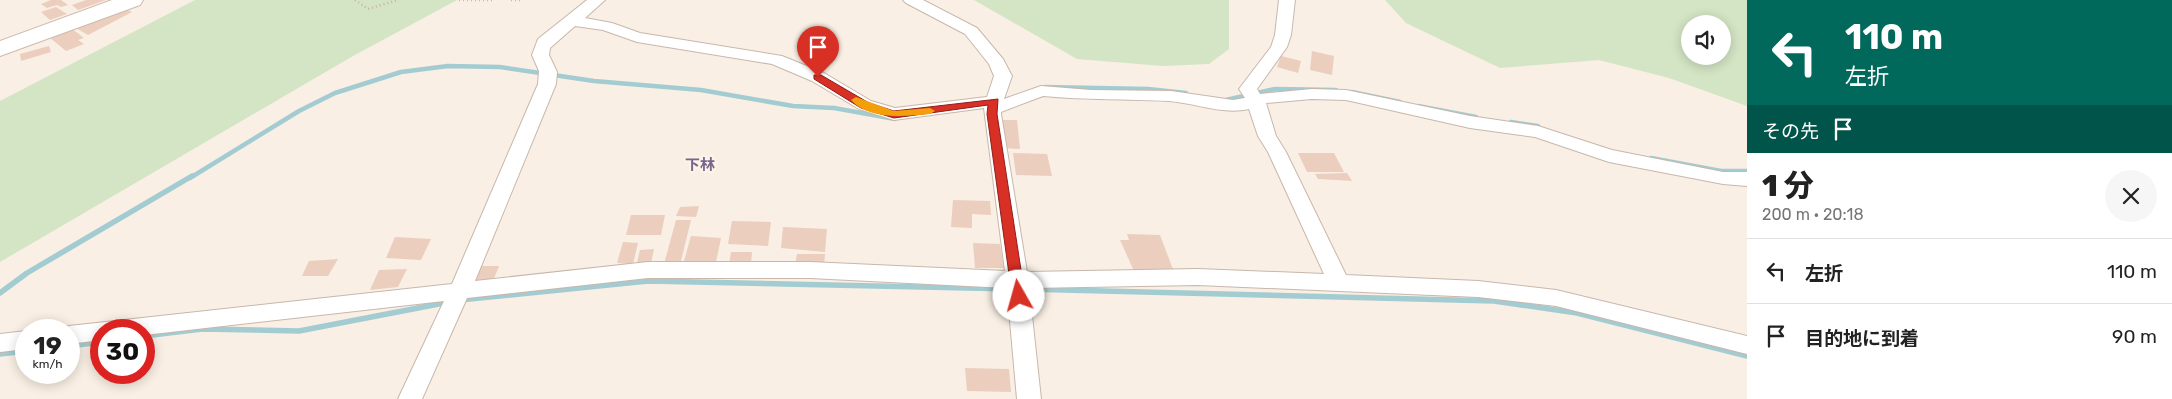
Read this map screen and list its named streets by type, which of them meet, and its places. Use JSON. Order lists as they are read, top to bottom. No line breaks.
{"districts":["下林"],"page":{"turn":["110 m","左折"],"then":"その先","heading":["1 分","200 m · 20:18"],"list":[{"name":"左折","value":"110 m"},{"name":"目的地に到着","value":"90 m"}],"speed":"19 km/h","limit":"30"}}
